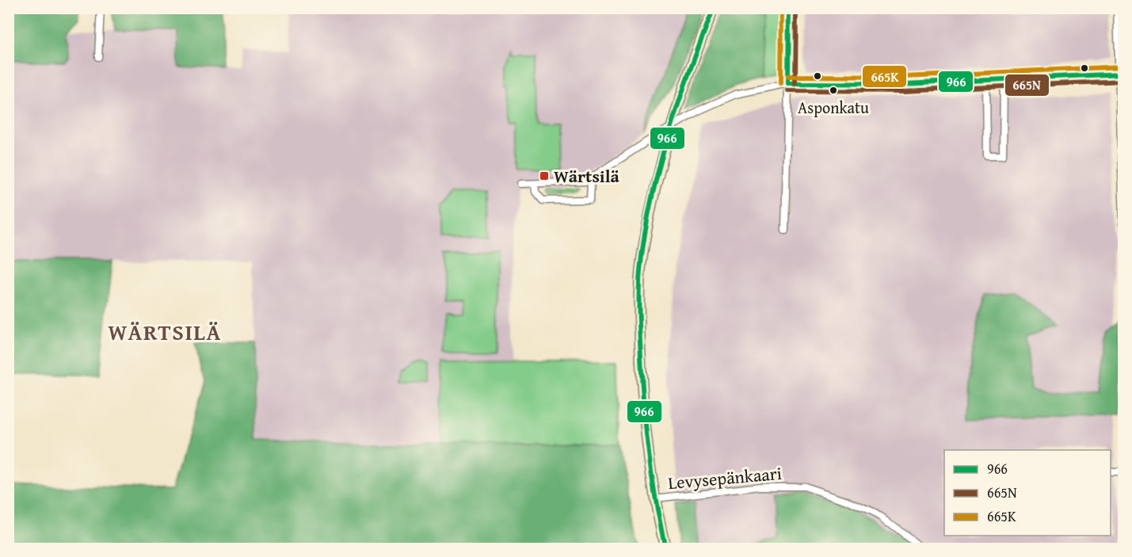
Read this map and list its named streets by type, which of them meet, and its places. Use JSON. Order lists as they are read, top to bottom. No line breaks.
{"streets":{"street":["Levysepänkaari"]},"districts":["WÄRTSILÄ"],"places":{"other":["Asponkatu"],"transit":["Wärtsilä"]},"lines":["transit line 966","transit line 665N","transit line 665K"],"legend":["966","665N","665K"]}
